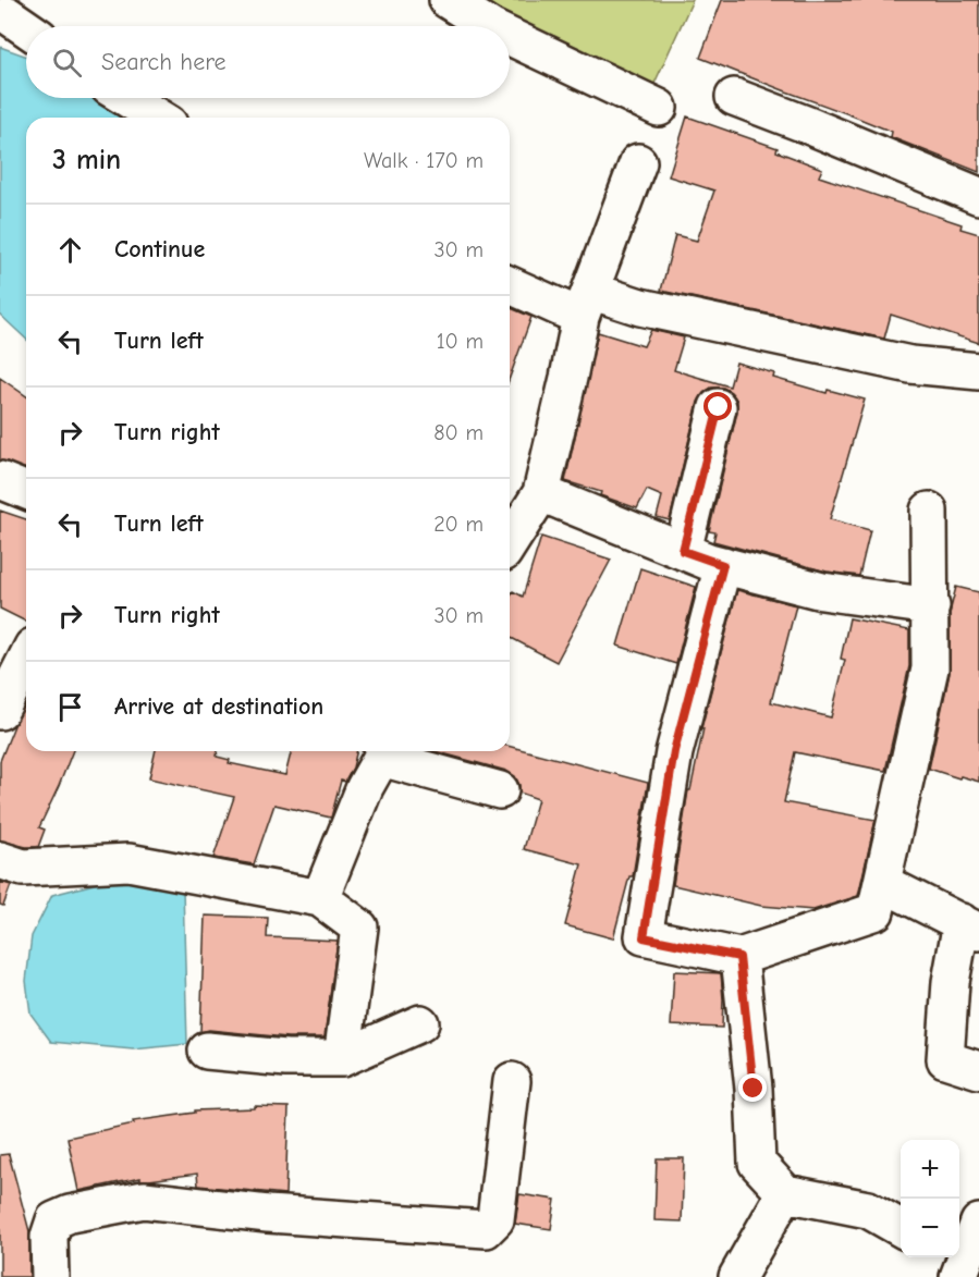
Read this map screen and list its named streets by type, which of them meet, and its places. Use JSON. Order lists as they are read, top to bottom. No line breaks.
{"page":{"search":"Search here","heading":["3 min","Walk · 170 m"],"list":[["Continue","30 m"],["Turn left","10 m"],["Turn right","80 m"],["Turn left","20 m"],["Turn right","30 m"],"Arrive at destination"],"map_buttons":["+","−"]}}
